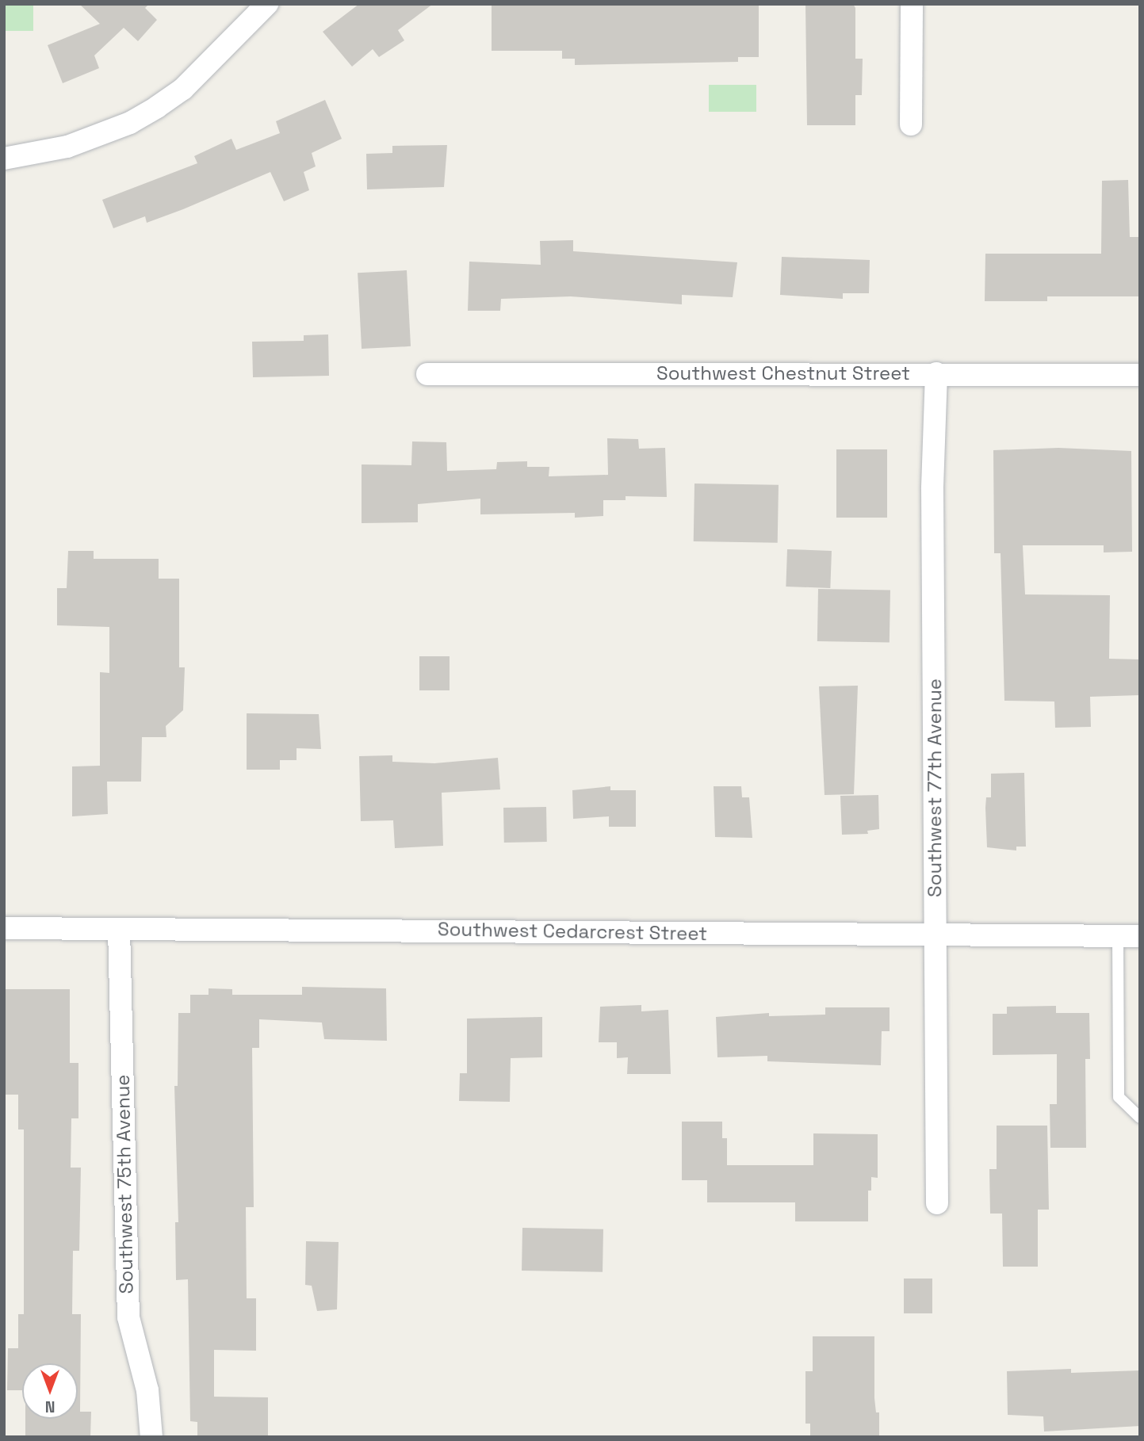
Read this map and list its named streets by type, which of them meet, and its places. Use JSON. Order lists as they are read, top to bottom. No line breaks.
{"streets":{"street":["Southwest Chestnut Street","Southwest 77th Avenue","Southwest Cedarcrest Street","Southwest 75th Avenue"]},"crossings":[["Southwest Chestnut Street","Southwest 77th Avenue"],["Southwest 77th Avenue","Southwest Cedarcrest Street"],["Southwest Cedarcrest Street","Southwest 75th Avenue"]],"north":"bottom"}
